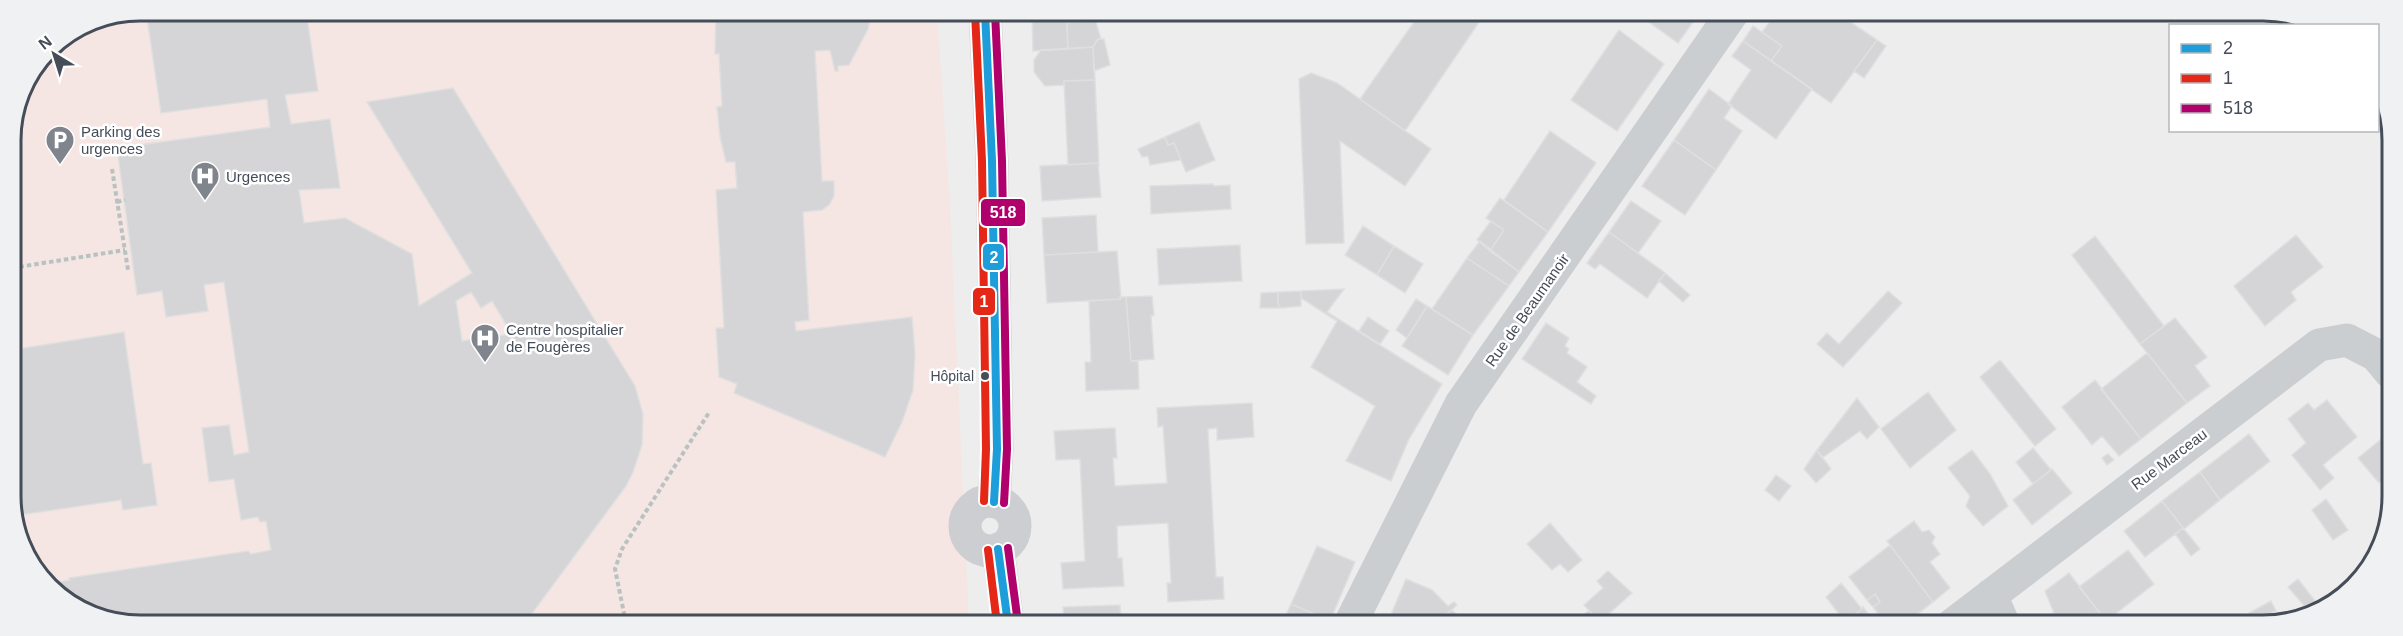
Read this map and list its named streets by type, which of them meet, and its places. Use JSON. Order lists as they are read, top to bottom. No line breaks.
{"streets":{"street":["Rue de Beaumanoir","Rue Marceau"]},"places":{"parking":["Parking des urgences"],"hospital":["Urgences","Centre hospitalier de Fougères"],"other":["Hôpital"]},"lines":["transit line 2","transit line 1","transit line 518"],"legend":["2","1","518"],"north":"top left"}
